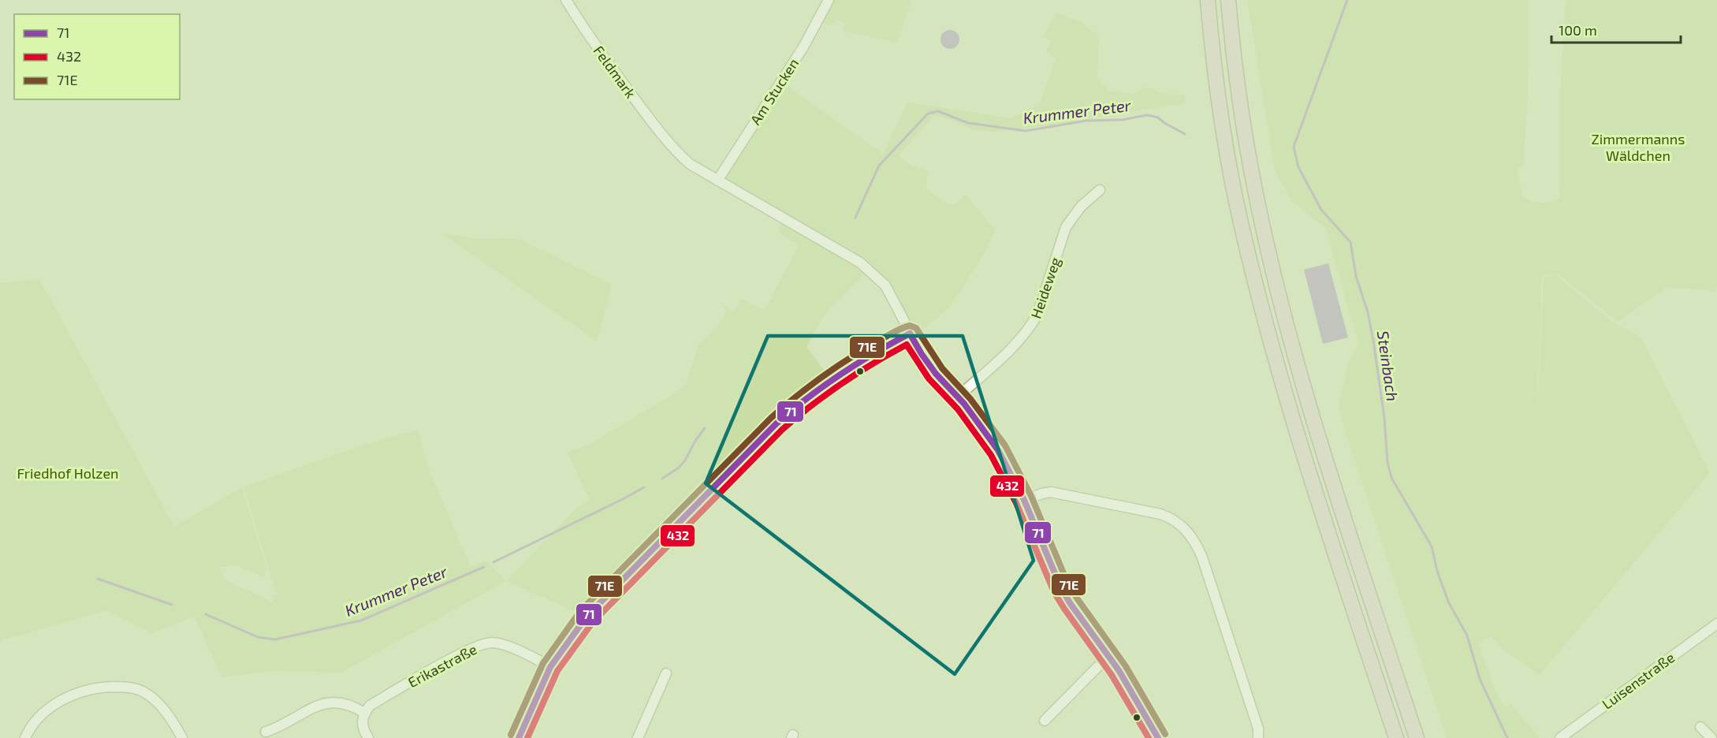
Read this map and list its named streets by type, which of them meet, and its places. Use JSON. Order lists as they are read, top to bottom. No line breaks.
{"streets":{"street":["Feldmark","Am Stucken","Heideweg","Erikastraße","Luisenstraße"]},"crossings":[["Feldmark","Am Stucken"],["Feldmark","Heideweg"]],"water":["Krummer Peter","Steinbach"],"parks":["Zimmermanns Wäldchen","Friedhof Holzen"],"lines":["transit line 71E","transit line 71","transit line 432"],"legend":["71","432","71E"],"scale_bar":"100 m"}
